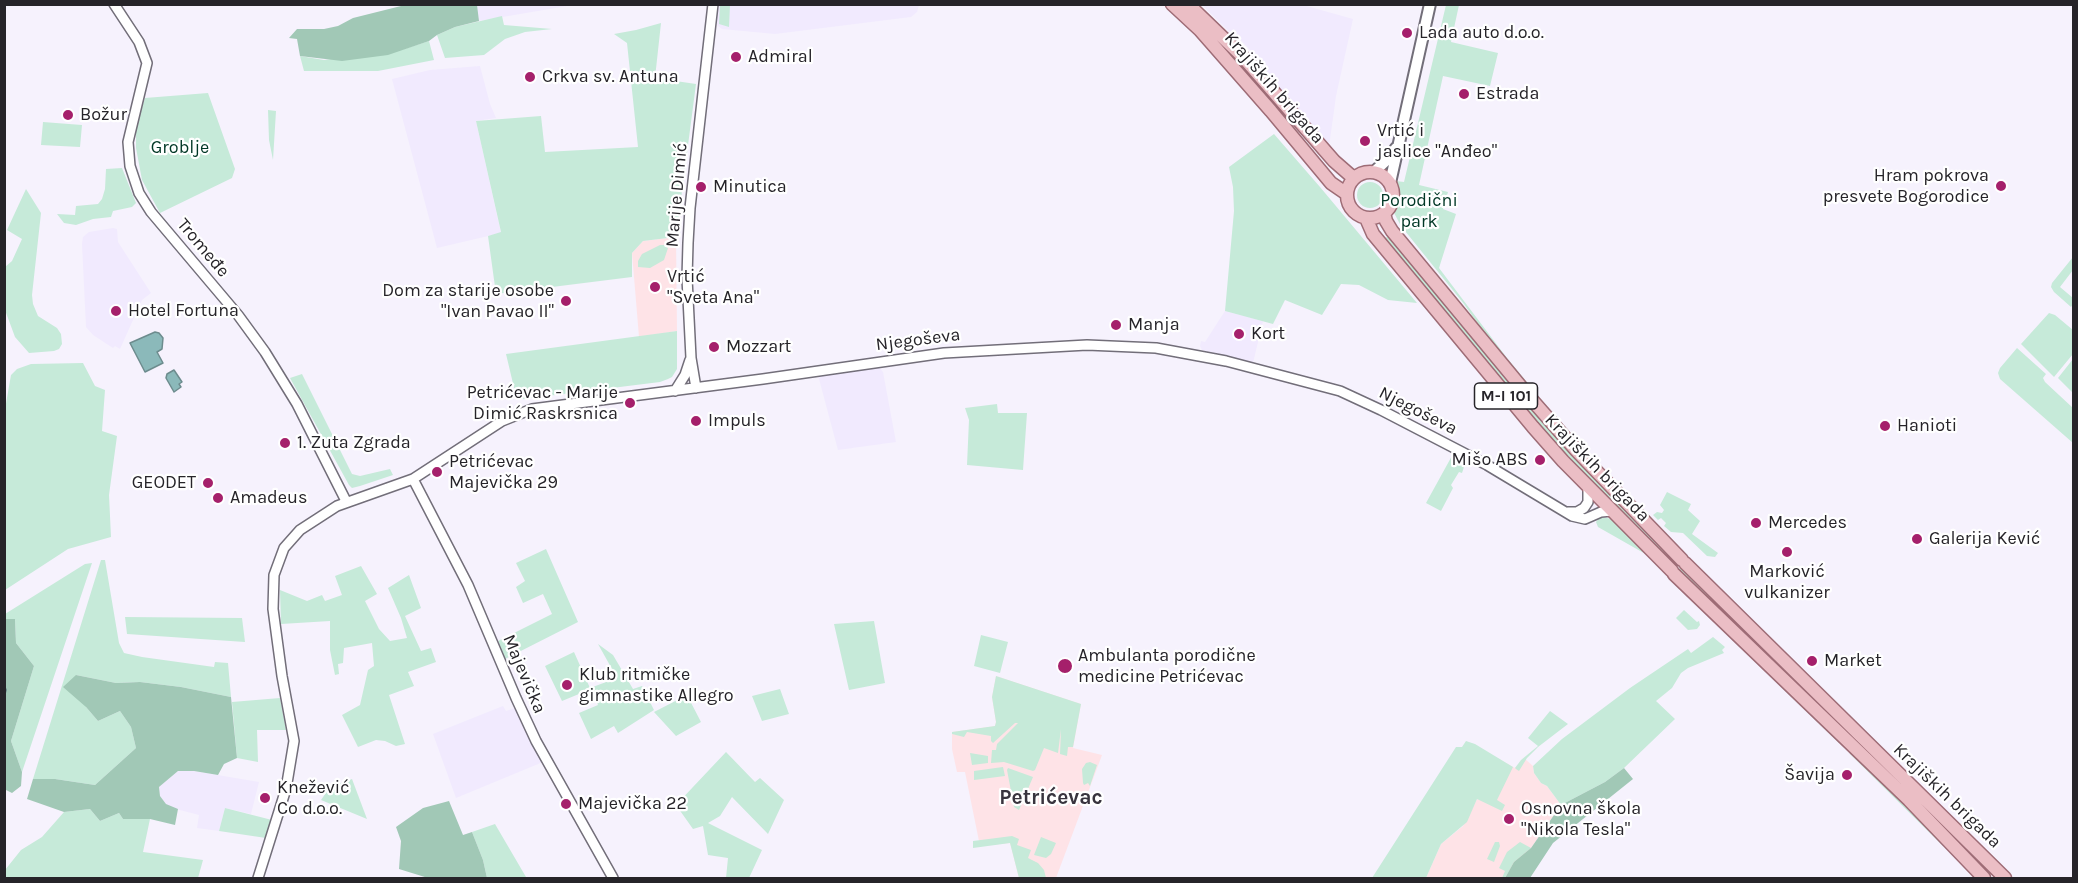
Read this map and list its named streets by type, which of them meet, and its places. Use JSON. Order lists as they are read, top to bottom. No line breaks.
{"streets":{"main road":["Krajiških brigada","M-I 101"],"street":["Marije Dimić","Tromeđe","Njegoševa","Majevička"]},"crossings":[["Marije Dimić","Njegoševa"],["Tromeđe","Njegoševa"],["Njegoševa","Majevička"]],"districts":["Petrićevac"],"parks":["Groblje","Porodični park"],"places":["Lada auto d.o.o.","Admiral","Crkva sv. Antuna","Estrada","Božur","Vrtić i jaslice \"Anđeo\"","Hram pokrova presvete Bogorodice","Minutica","Vrtić \"Sveta Ana\"","Dom za starije osobe \"Ivan Pavao II\"","Hotel Fortuna","Manja","Kort","Mozzart","Petrićevac - Marije Dimić Raskrsnica","Impuls","Hanioti","1. Zuta Zgrada","Mišo ABS","Petrićevac Majevička 29","GEODET","Amadeus","Mercedes","Galerija Kević","Marković vulkanizer","Market","Ambulanta porodične medicine Petrićevac","Klub ritmičke gimnastike Allegro","Šavija","Knežević Co d.o.o.","Majevička 22","Osnovna škola \"Nikola Tesla\""]}
